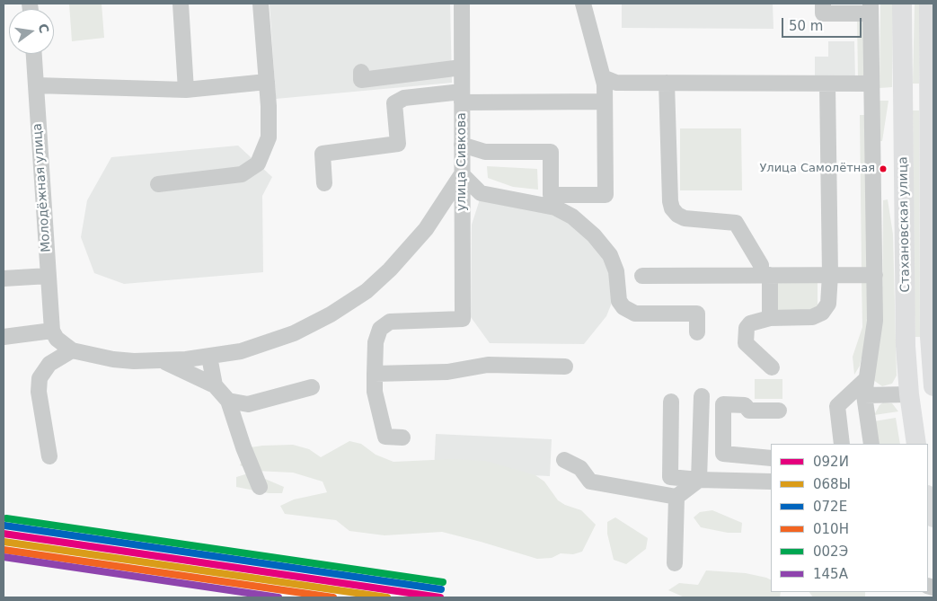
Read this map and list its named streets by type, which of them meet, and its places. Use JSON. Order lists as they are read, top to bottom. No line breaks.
{"streets":{"main road":["Стахановская улица"],"street":["улица Сивкова","Молодёжная улица"]},"places":["Улица Самолётная"],"lines":["transit line 002Э","transit line 072Е","transit line 092И","transit line 068Ы","transit line 010Н","transit line 145А"],"legend":["092И","068Ы","072Е","010Н","002Э","145А"],"scale_bar":"50 m","north":"right"}
